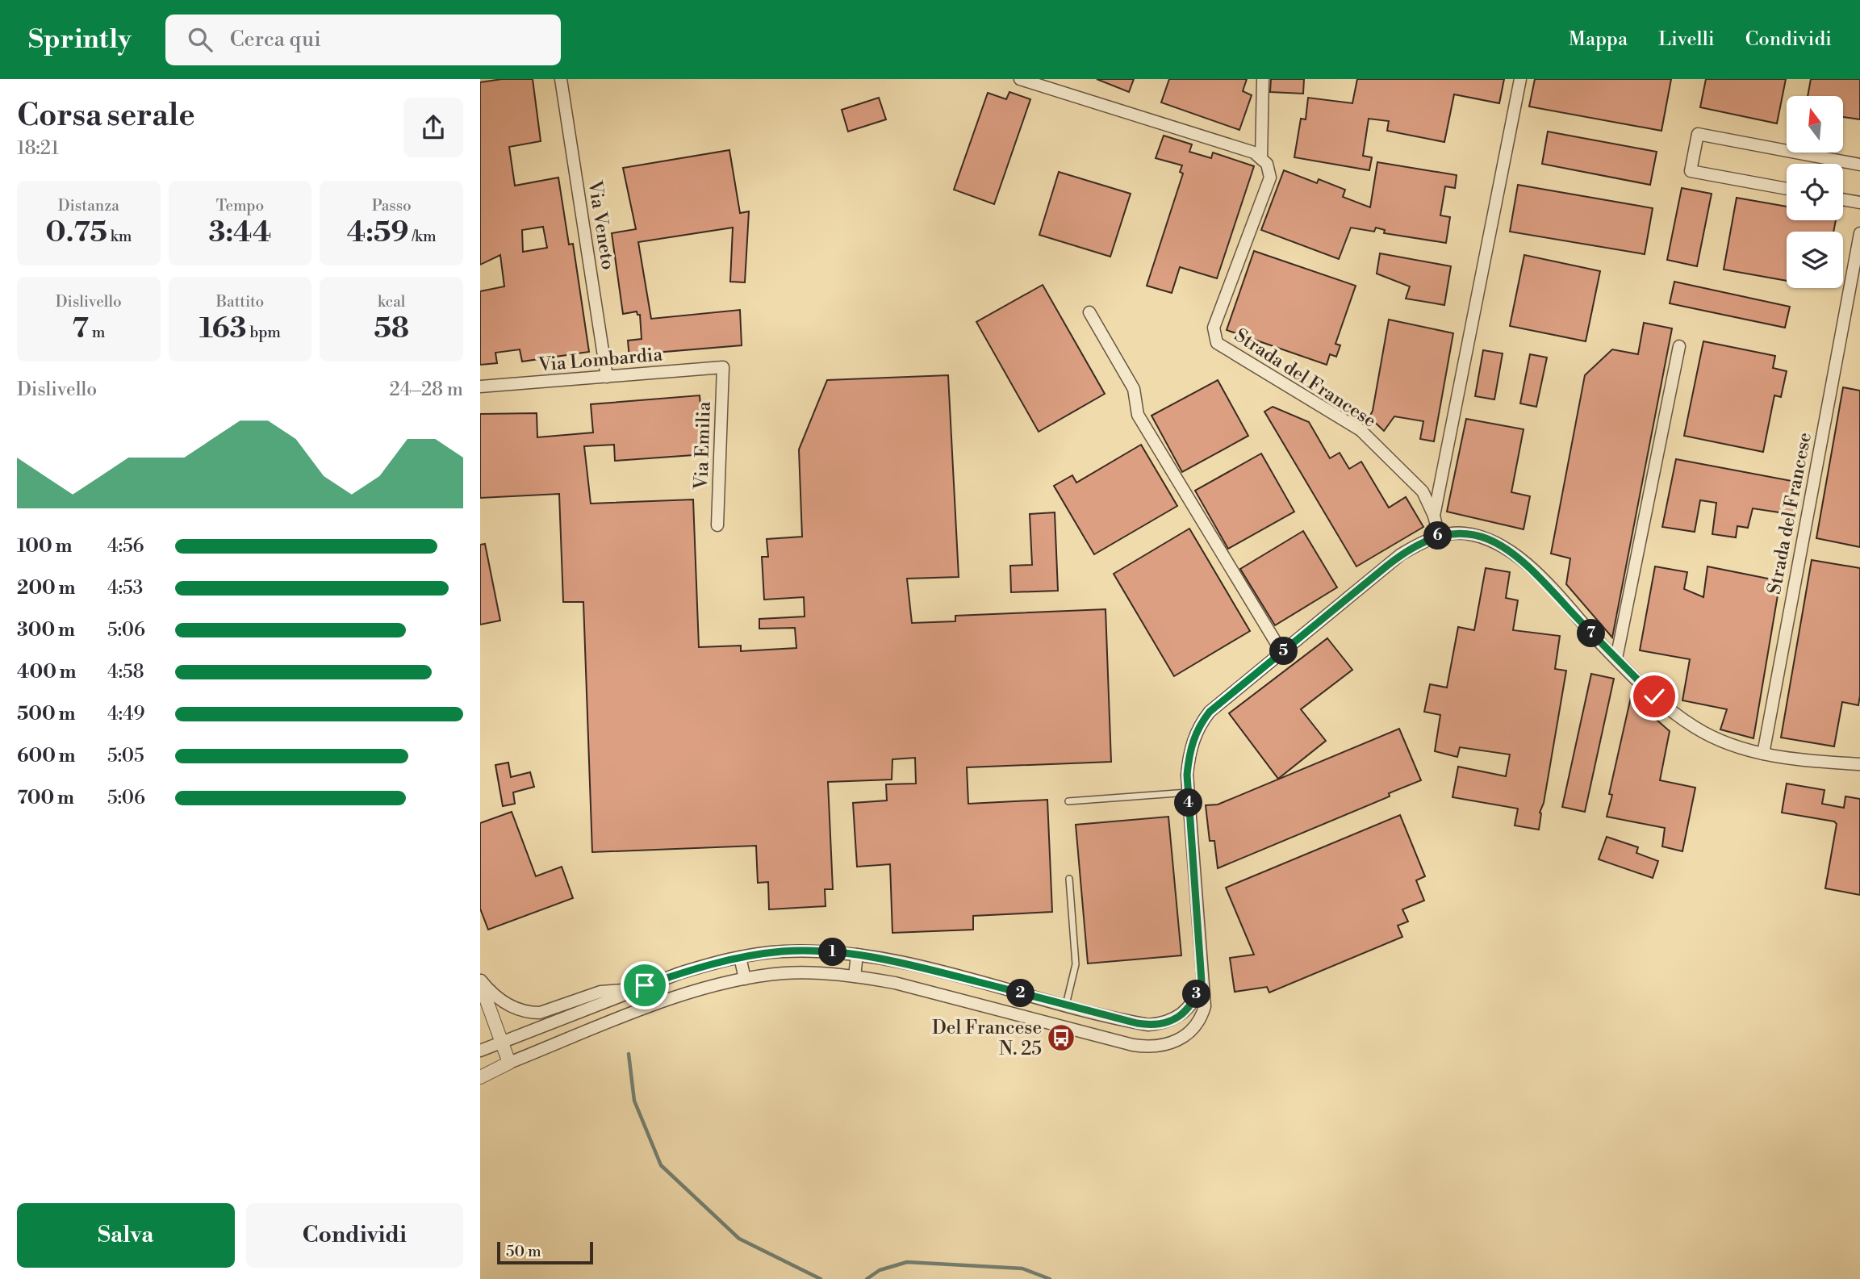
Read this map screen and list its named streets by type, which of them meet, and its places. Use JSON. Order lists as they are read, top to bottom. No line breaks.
{"streets":{"street":["Via Veneto","Via Lombardia","Strada del Francese","Via Emilia"]},"crossings":[["Via Veneto","Via Lombardia"],["Via Lombardia","Via Emilia"]],"places":{"bus stop":["Del Francese N. 25"]},"scale_bar":"50 m","north":"top","page":{"header":"Sprintly","search":"Cerca qui","nav":["Mappa","Livelli","Condividi"],"heading":["Corsa serale","18:21"],"stats":[["Distanza","0.75 km"],["Tempo","3:44"],["Passo","4:59 /km"],["Dislivello","7 m"],["Battito","163 bpm"],["kcal","58"]],"chart":["Dislivello","24–28 m"],"pins":["6","7","5","4","1","2","3"],"list":[{"name":"100 m","note":"4:56"},{"name":"200 m","note":"4:53"},{"name":"300 m","note":"5:06"},{"name":"400 m","note":"4:58"},{"name":"500 m","note":"4:49"},{"name":"600 m","note":"5:05"},{"name":"700 m","note":"5:06"}],"buttons":["Salva","Condividi"],"scale":"50 m"}}
